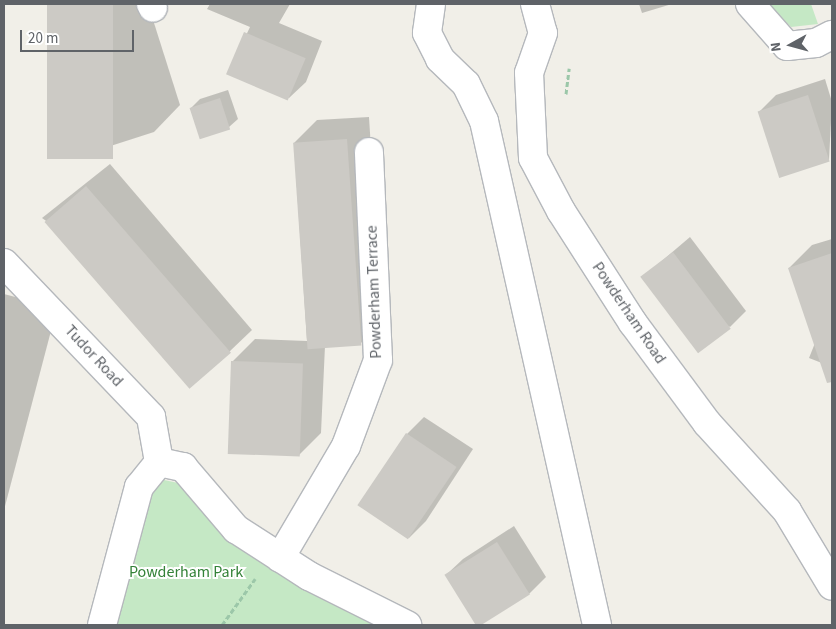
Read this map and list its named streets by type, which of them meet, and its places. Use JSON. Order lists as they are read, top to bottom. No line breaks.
{"streets":{"street":["Powderham Terrace","Powderham Road","Tudor Road"]},"parks":["Powderham Park"],"scale_bar":"20 m","north":"left"}
